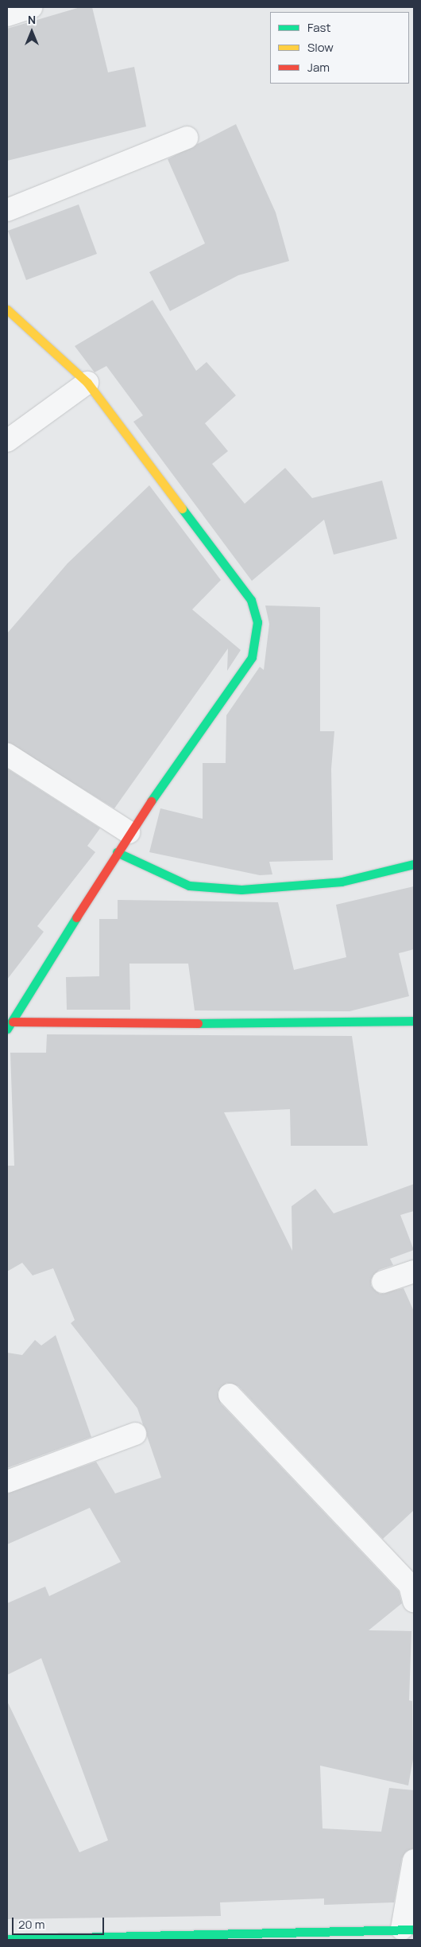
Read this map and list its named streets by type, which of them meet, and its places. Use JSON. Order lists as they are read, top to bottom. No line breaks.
{"legend":["Fast","Slow","Jam"],"scale_bar":"20 m","north":"top"}
